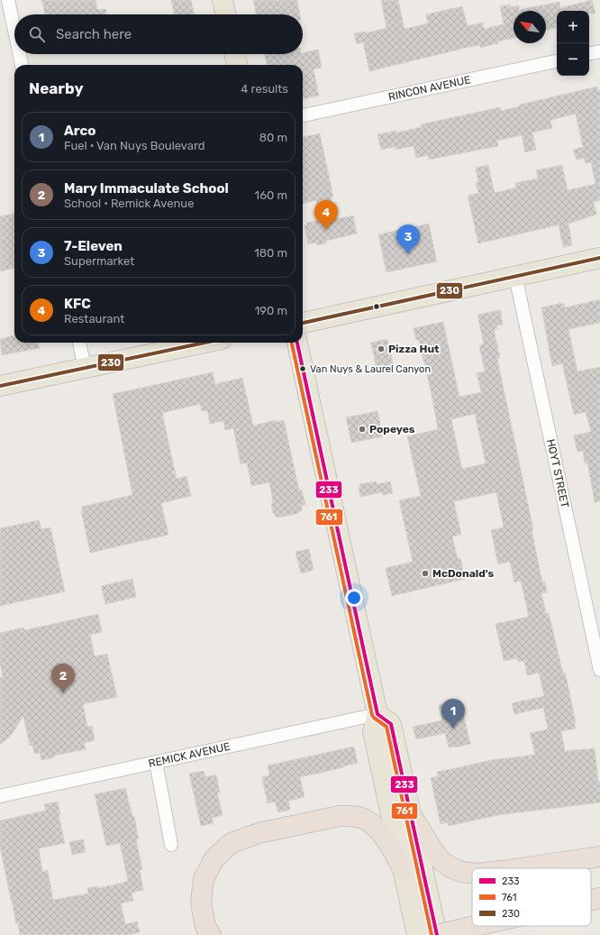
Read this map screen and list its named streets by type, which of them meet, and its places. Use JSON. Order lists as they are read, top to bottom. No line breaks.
{"streets":{"street":["RINCON AVENUE","HOYT STREET","REMICK AVENUE"]},"places":["Pizza Hut","Van Nuys & Laurel Canyon","Popeyes","McDonald's"],"lines":["transit line 230","transit line 233","transit line 761"],"legend":["233","761","230"],"north":"top left","page":{"map_buttons":["+","−"],"search":"Search here","heading":["Nearby","4 results"],"list":[{"mark":"1","name":"Arco","note":"Fuel · Van Nuys Boulevard","value":"80 m"},{"mark":"2","name":"Mary Immaculate School","note":"School · Remick Avenue","value":"160 m"},{"mark":"3","name":"7-Eleven","note":"Supermarket","value":"180 m"},{"mark":"4","name":"KFC","note":"Restaurant","value":"190 m"}],"pins":["4","3","2","1"]}}
